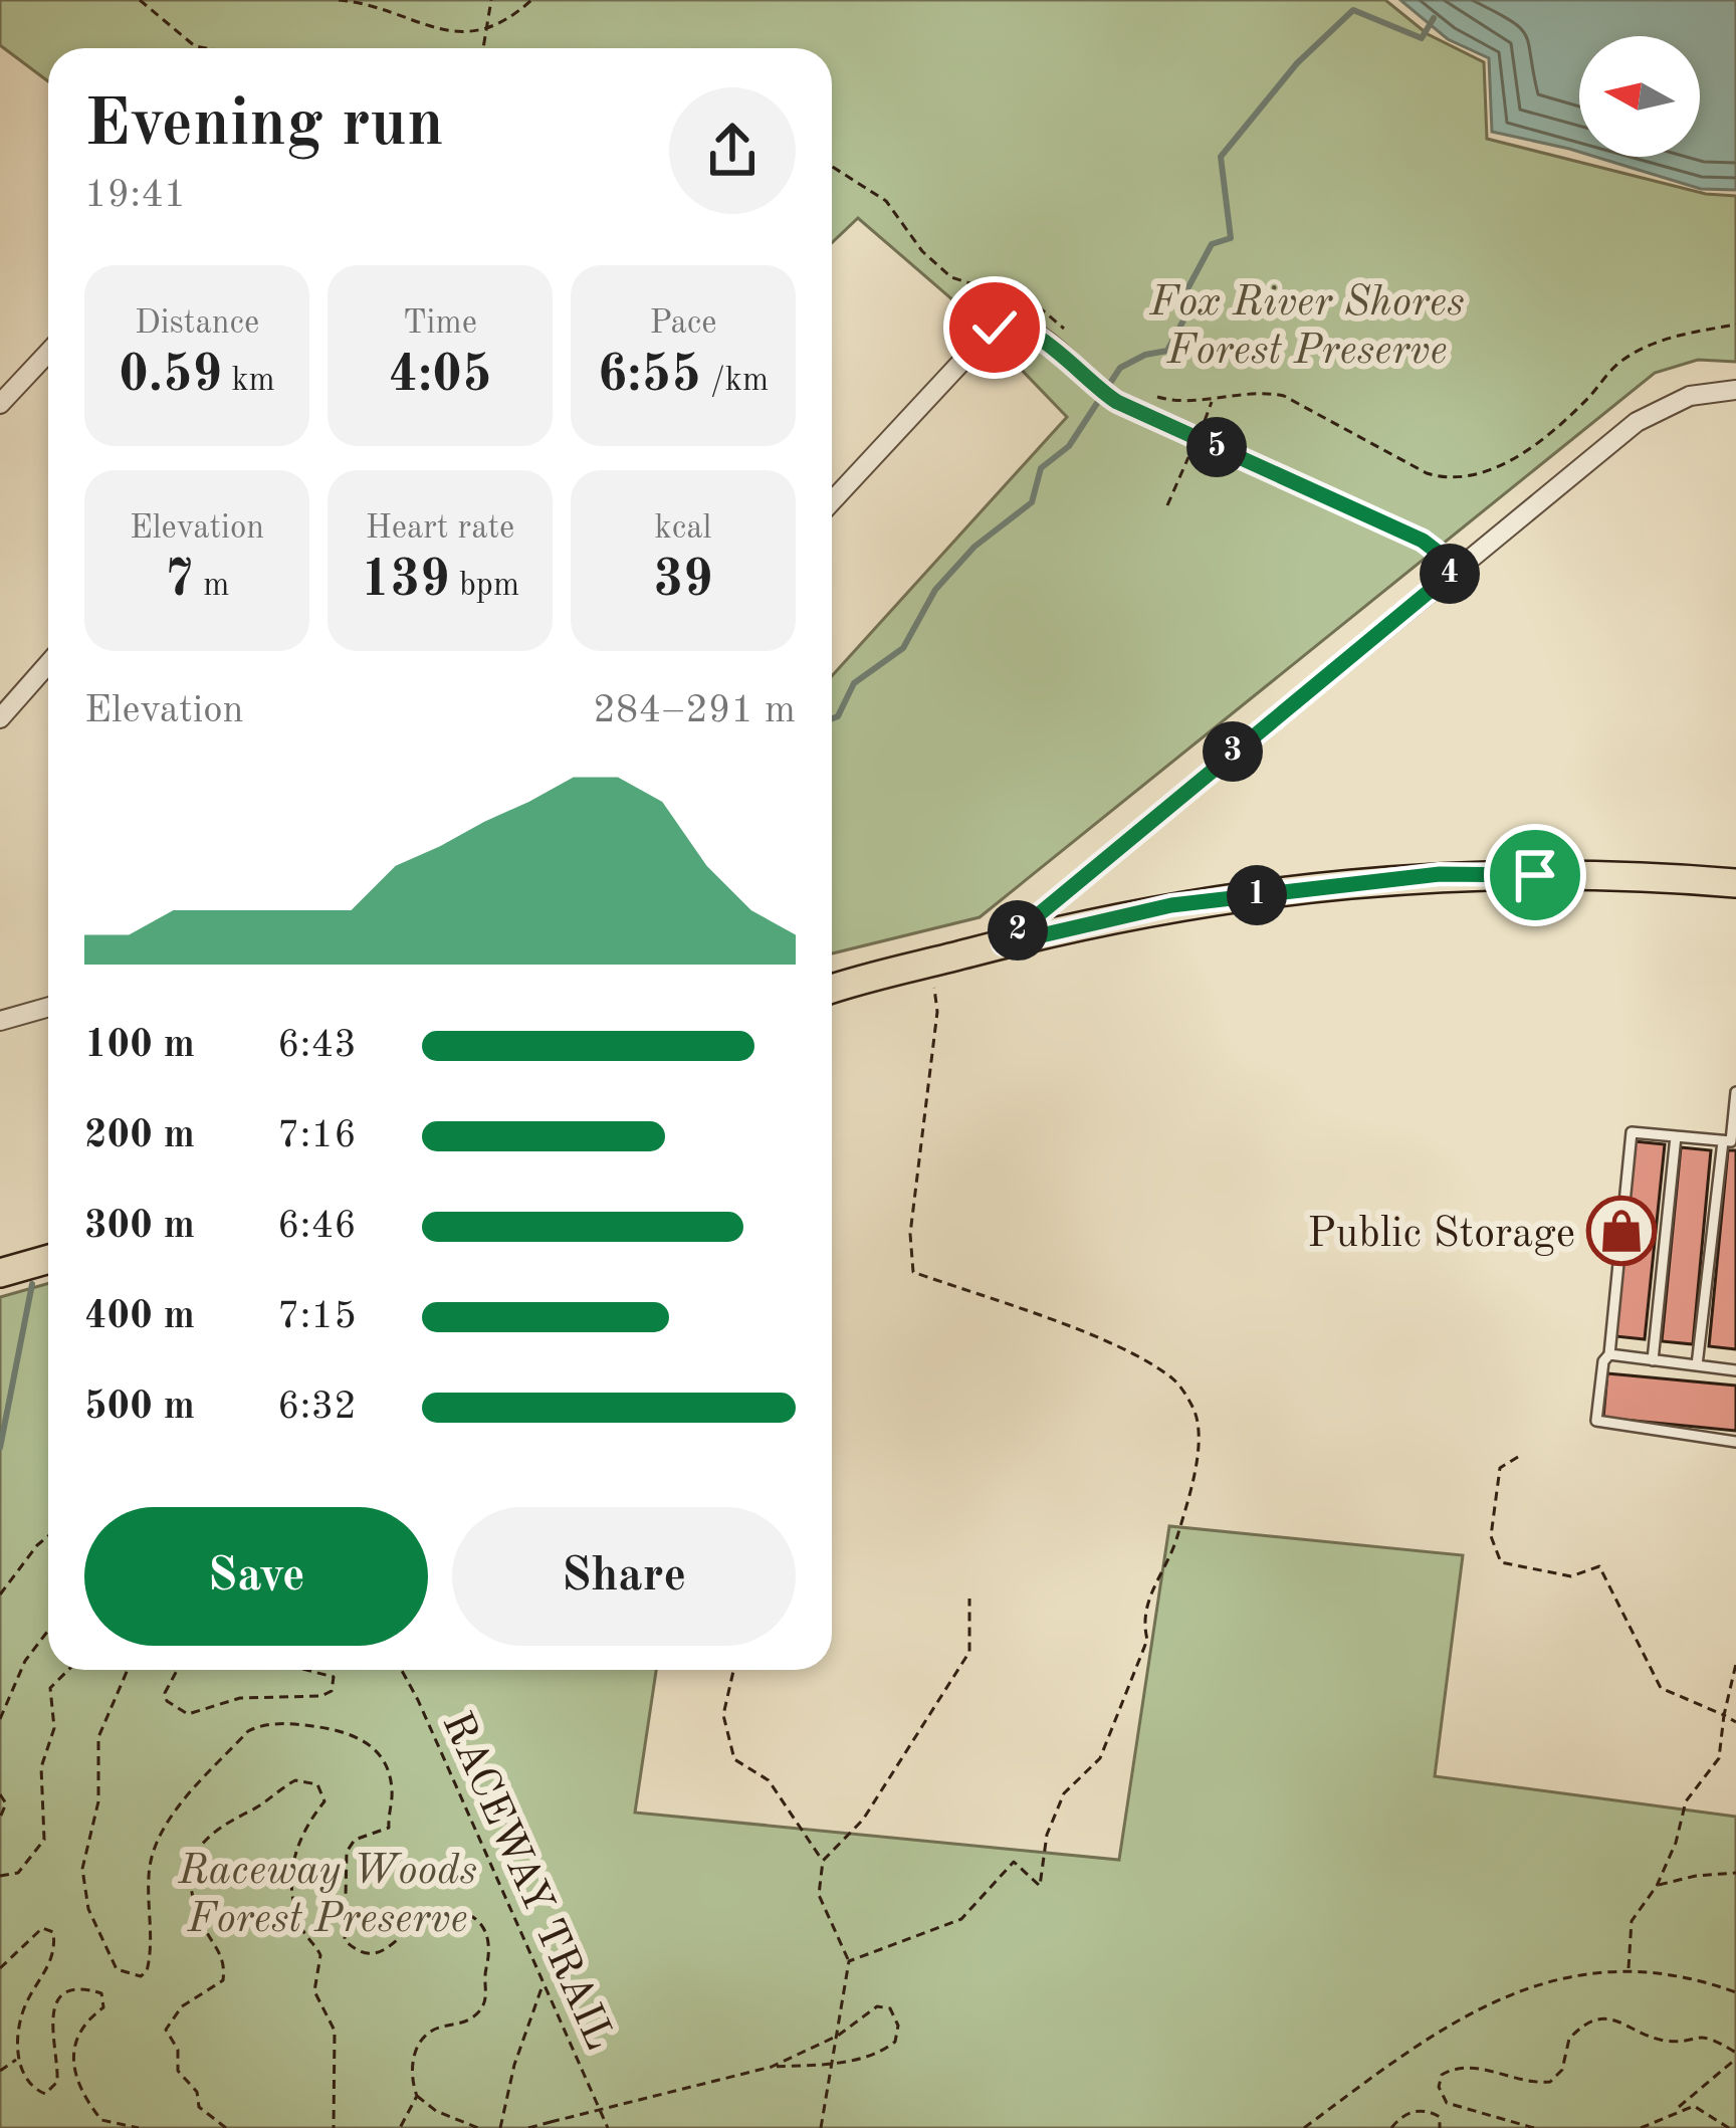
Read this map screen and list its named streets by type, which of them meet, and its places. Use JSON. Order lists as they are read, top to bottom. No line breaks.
{"streets":{"path":["RACEWAY TRAIL"]},"parks":["Fox River Shores Forest Preserve","Raceway Woods Forest Preserve"],"places":{"shop":["Public Storage"]},"north":"left","page":{"heading":["Evening run","19:41"],"stats":[["Distance","0.59 km"],["Time","4:05"],["Pace","6:55 /km"],["Elevation","7 m"],["Heart rate","139 bpm"],["kcal","39"]],"pins":["5","4","3","1","2"],"chart":["Elevation","284–291 m"],"list":[{"name":"100 m","note":"6:43"},{"name":"200 m","note":"7:16"},{"name":"300 m","note":"6:46"},{"name":"400 m","note":"7:15"},{"name":"500 m","note":"6:32"}],"buttons":["Save","Share"]}}
